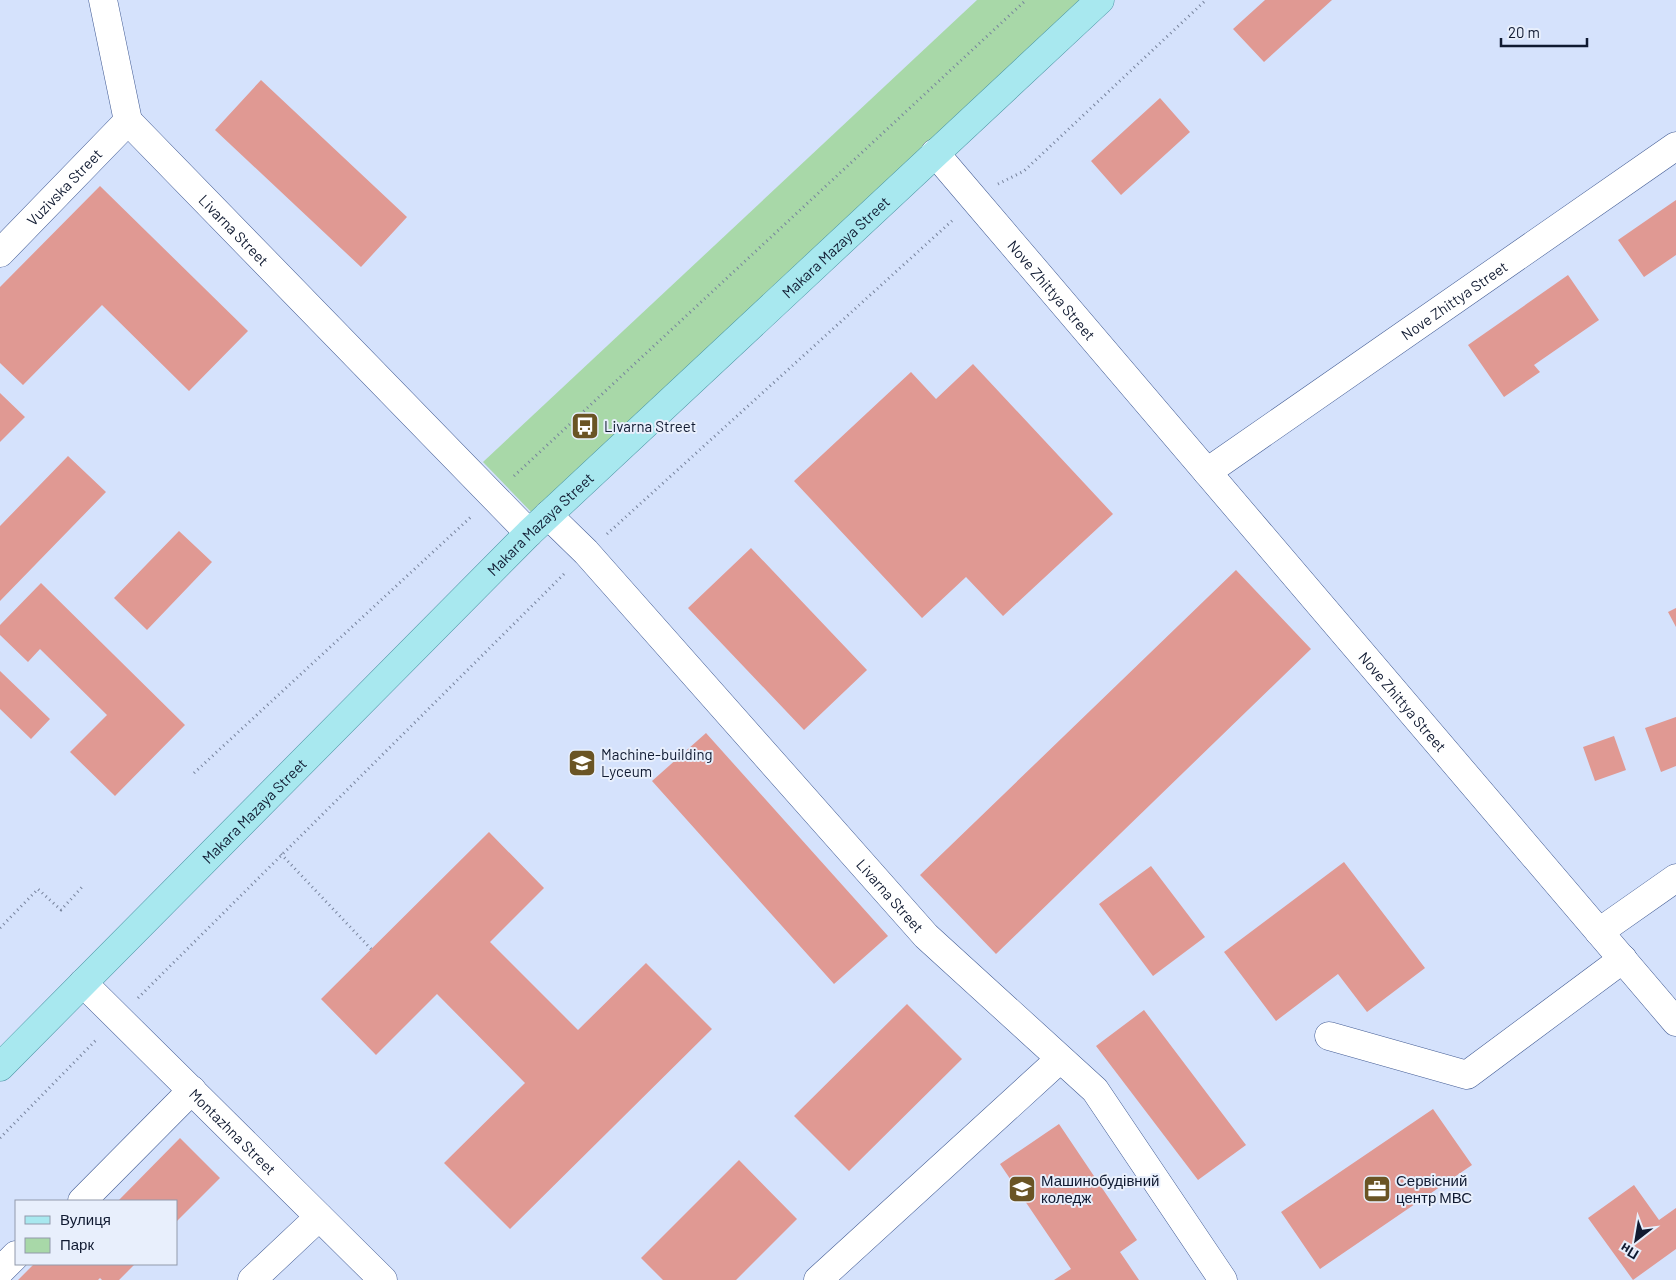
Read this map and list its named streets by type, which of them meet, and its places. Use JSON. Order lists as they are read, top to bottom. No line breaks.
{"streets":{"main road":["Makara Mazaya Street"],"street":["Vuzivska Street","Livarna Street","Nove Zhittya Street","Montazhna Street"]},"crossings":[["Vuzivska Street","Livarna Street"],["Livarna Street","Makara Mazaya Street"],["Makara Mazaya Street","Nove Zhittya Street"],["Makara Mazaya Street","Montazhna Street"]],"places":{"bus stop":["Livarna Street"],"school or university":["Machine-building Lyceum","Машинобудівний коледж"],"office":["Сервісний центр МВС"]},"legend":["Вулиця","Парк"],"scale_bar":"20 m","north":"bottom left"}
